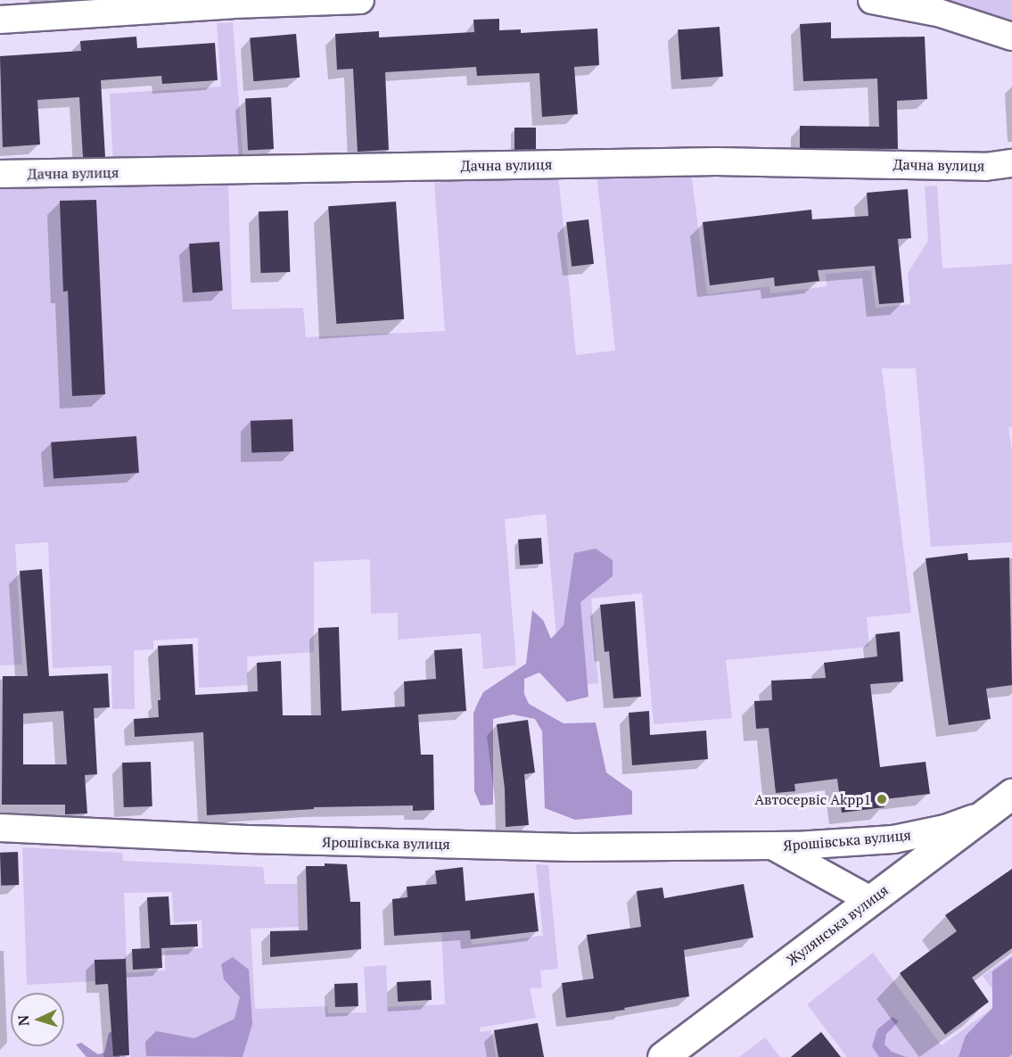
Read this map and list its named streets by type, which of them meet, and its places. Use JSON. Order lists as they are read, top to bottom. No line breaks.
{"streets":{"street":["Дачна вулиця","Ярошівська вулиця","Жулянська вулиця"]},"crossings":[["Ярошівська вулиця","Жулянська вулиця"]],"places":["Автосервіс Akpp1"],"north":"left"}
